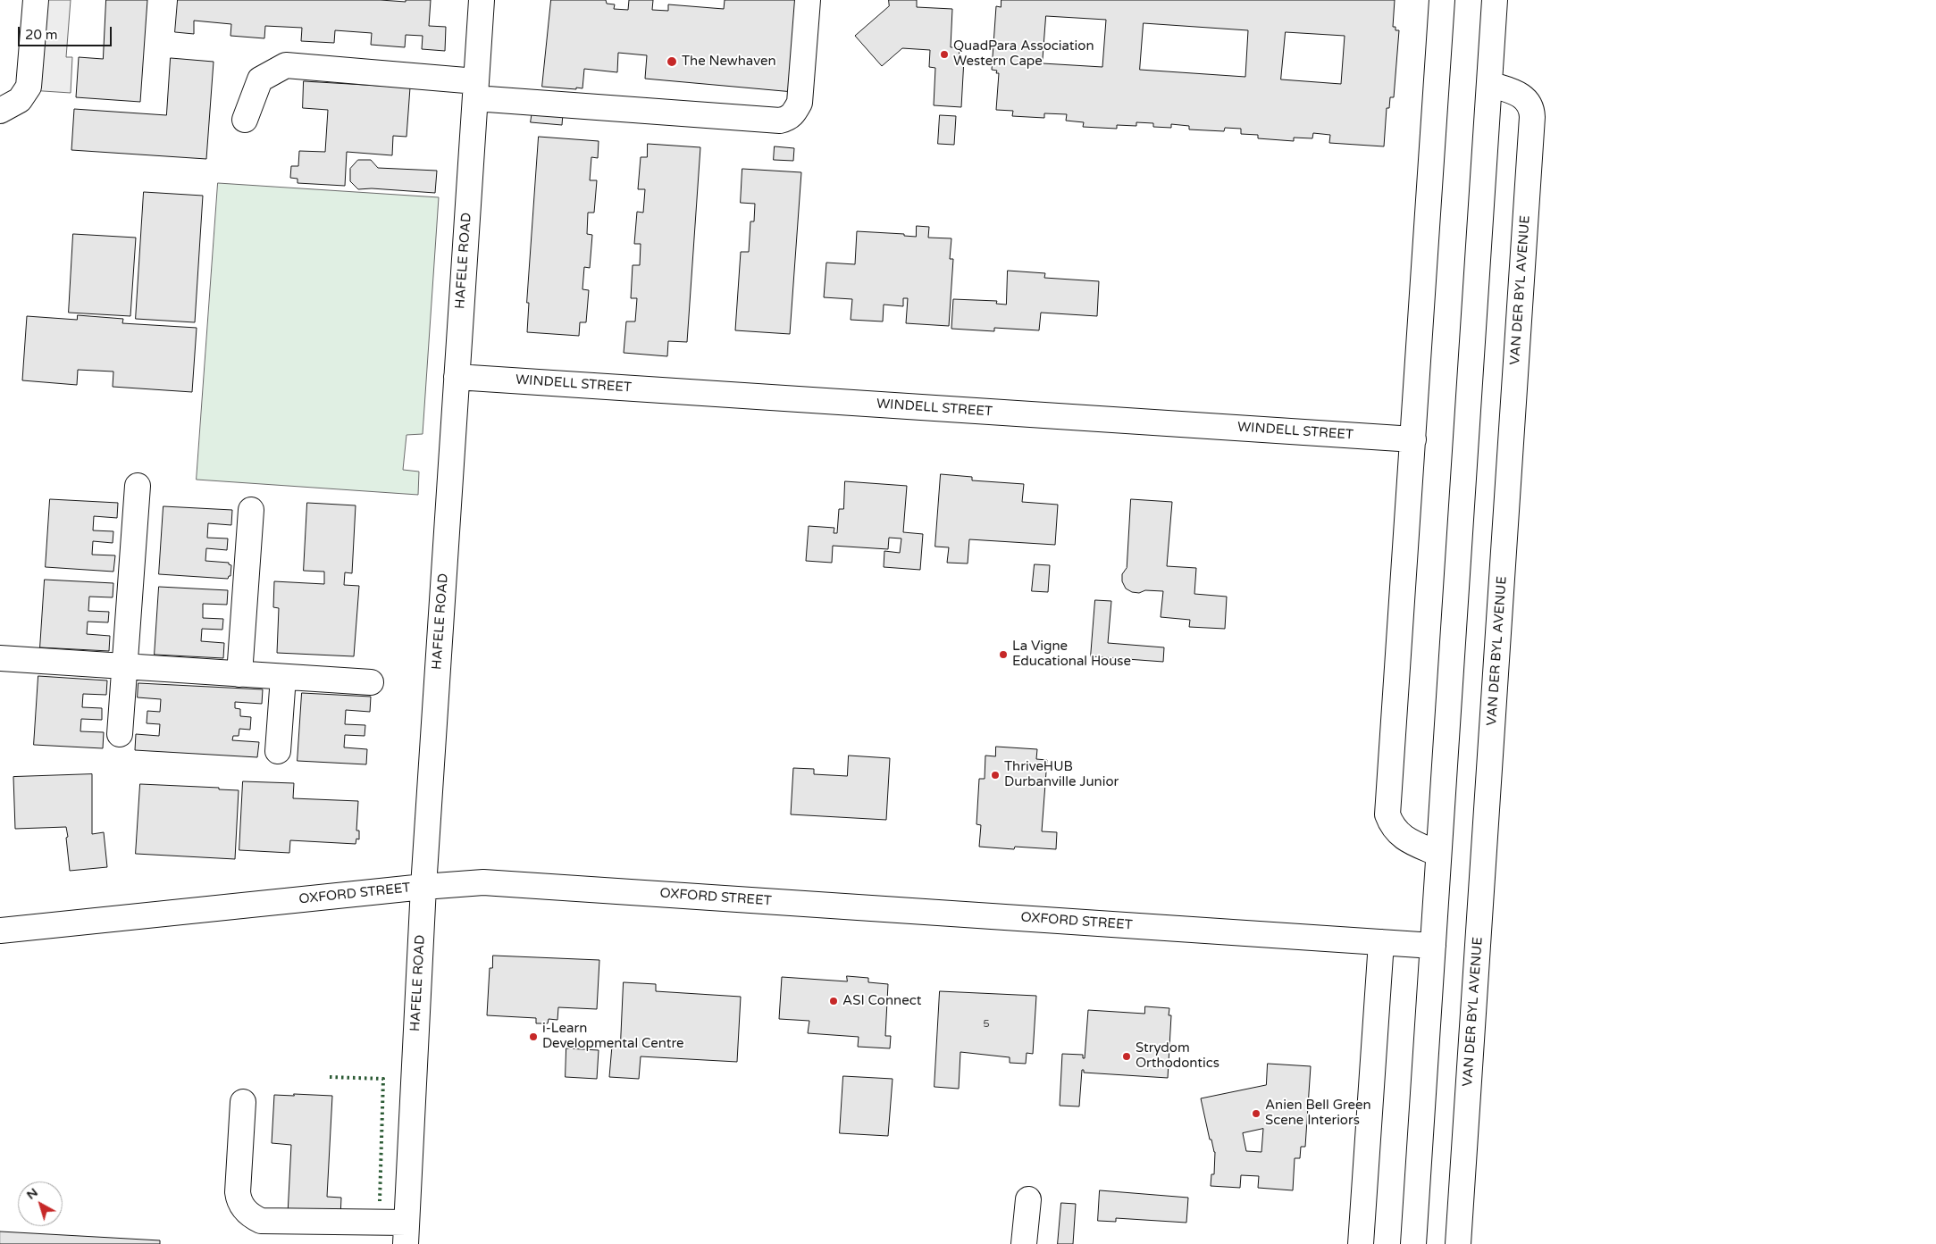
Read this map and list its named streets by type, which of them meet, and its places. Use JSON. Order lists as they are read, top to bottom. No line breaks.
{"streets":{"street":["HAFELE ROAD","VAN DER BYL AVENUE","WINDELL STREET","OXFORD STREET"]},"crossings":[["HAFELE ROAD","WINDELL STREET"],["HAFELE ROAD","OXFORD STREET"]],"places":["QuadPara Association Western Cape","The Newhaven","La Vigne Educational House","ThriveHUB Durbanville Junior","ASI Connect","i-Learn Developmental Centre","Strydom Orthodontics","Anien Bell Green Scene Interiors"],"house_numbers":["5"],"scale_bar":"20 m","north":"top left"}
